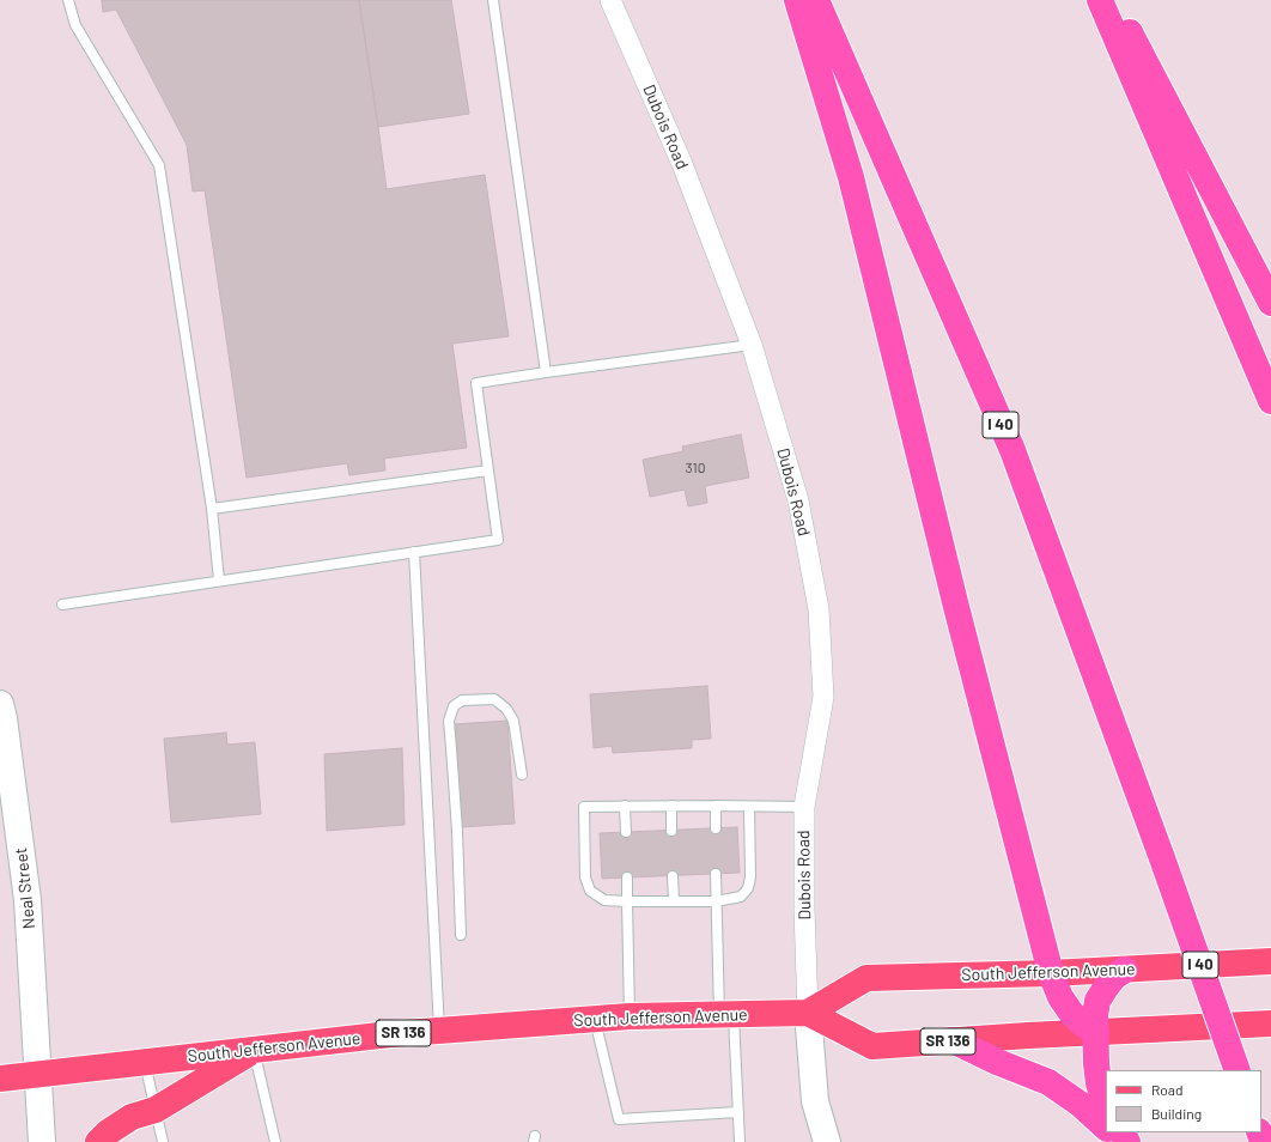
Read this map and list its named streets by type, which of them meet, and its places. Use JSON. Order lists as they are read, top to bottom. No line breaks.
{"streets":{"highway":["I 40"],"main road":["Neal Street","South Jefferson Avenue","SR 136"],"street":["Dubois Road"]},"crossings":[["Dubois Road","South Jefferson Avenue"],["Neal Street","South Jefferson Avenue"]],"house_numbers":["310"],"legend":["Road","Building"]}
